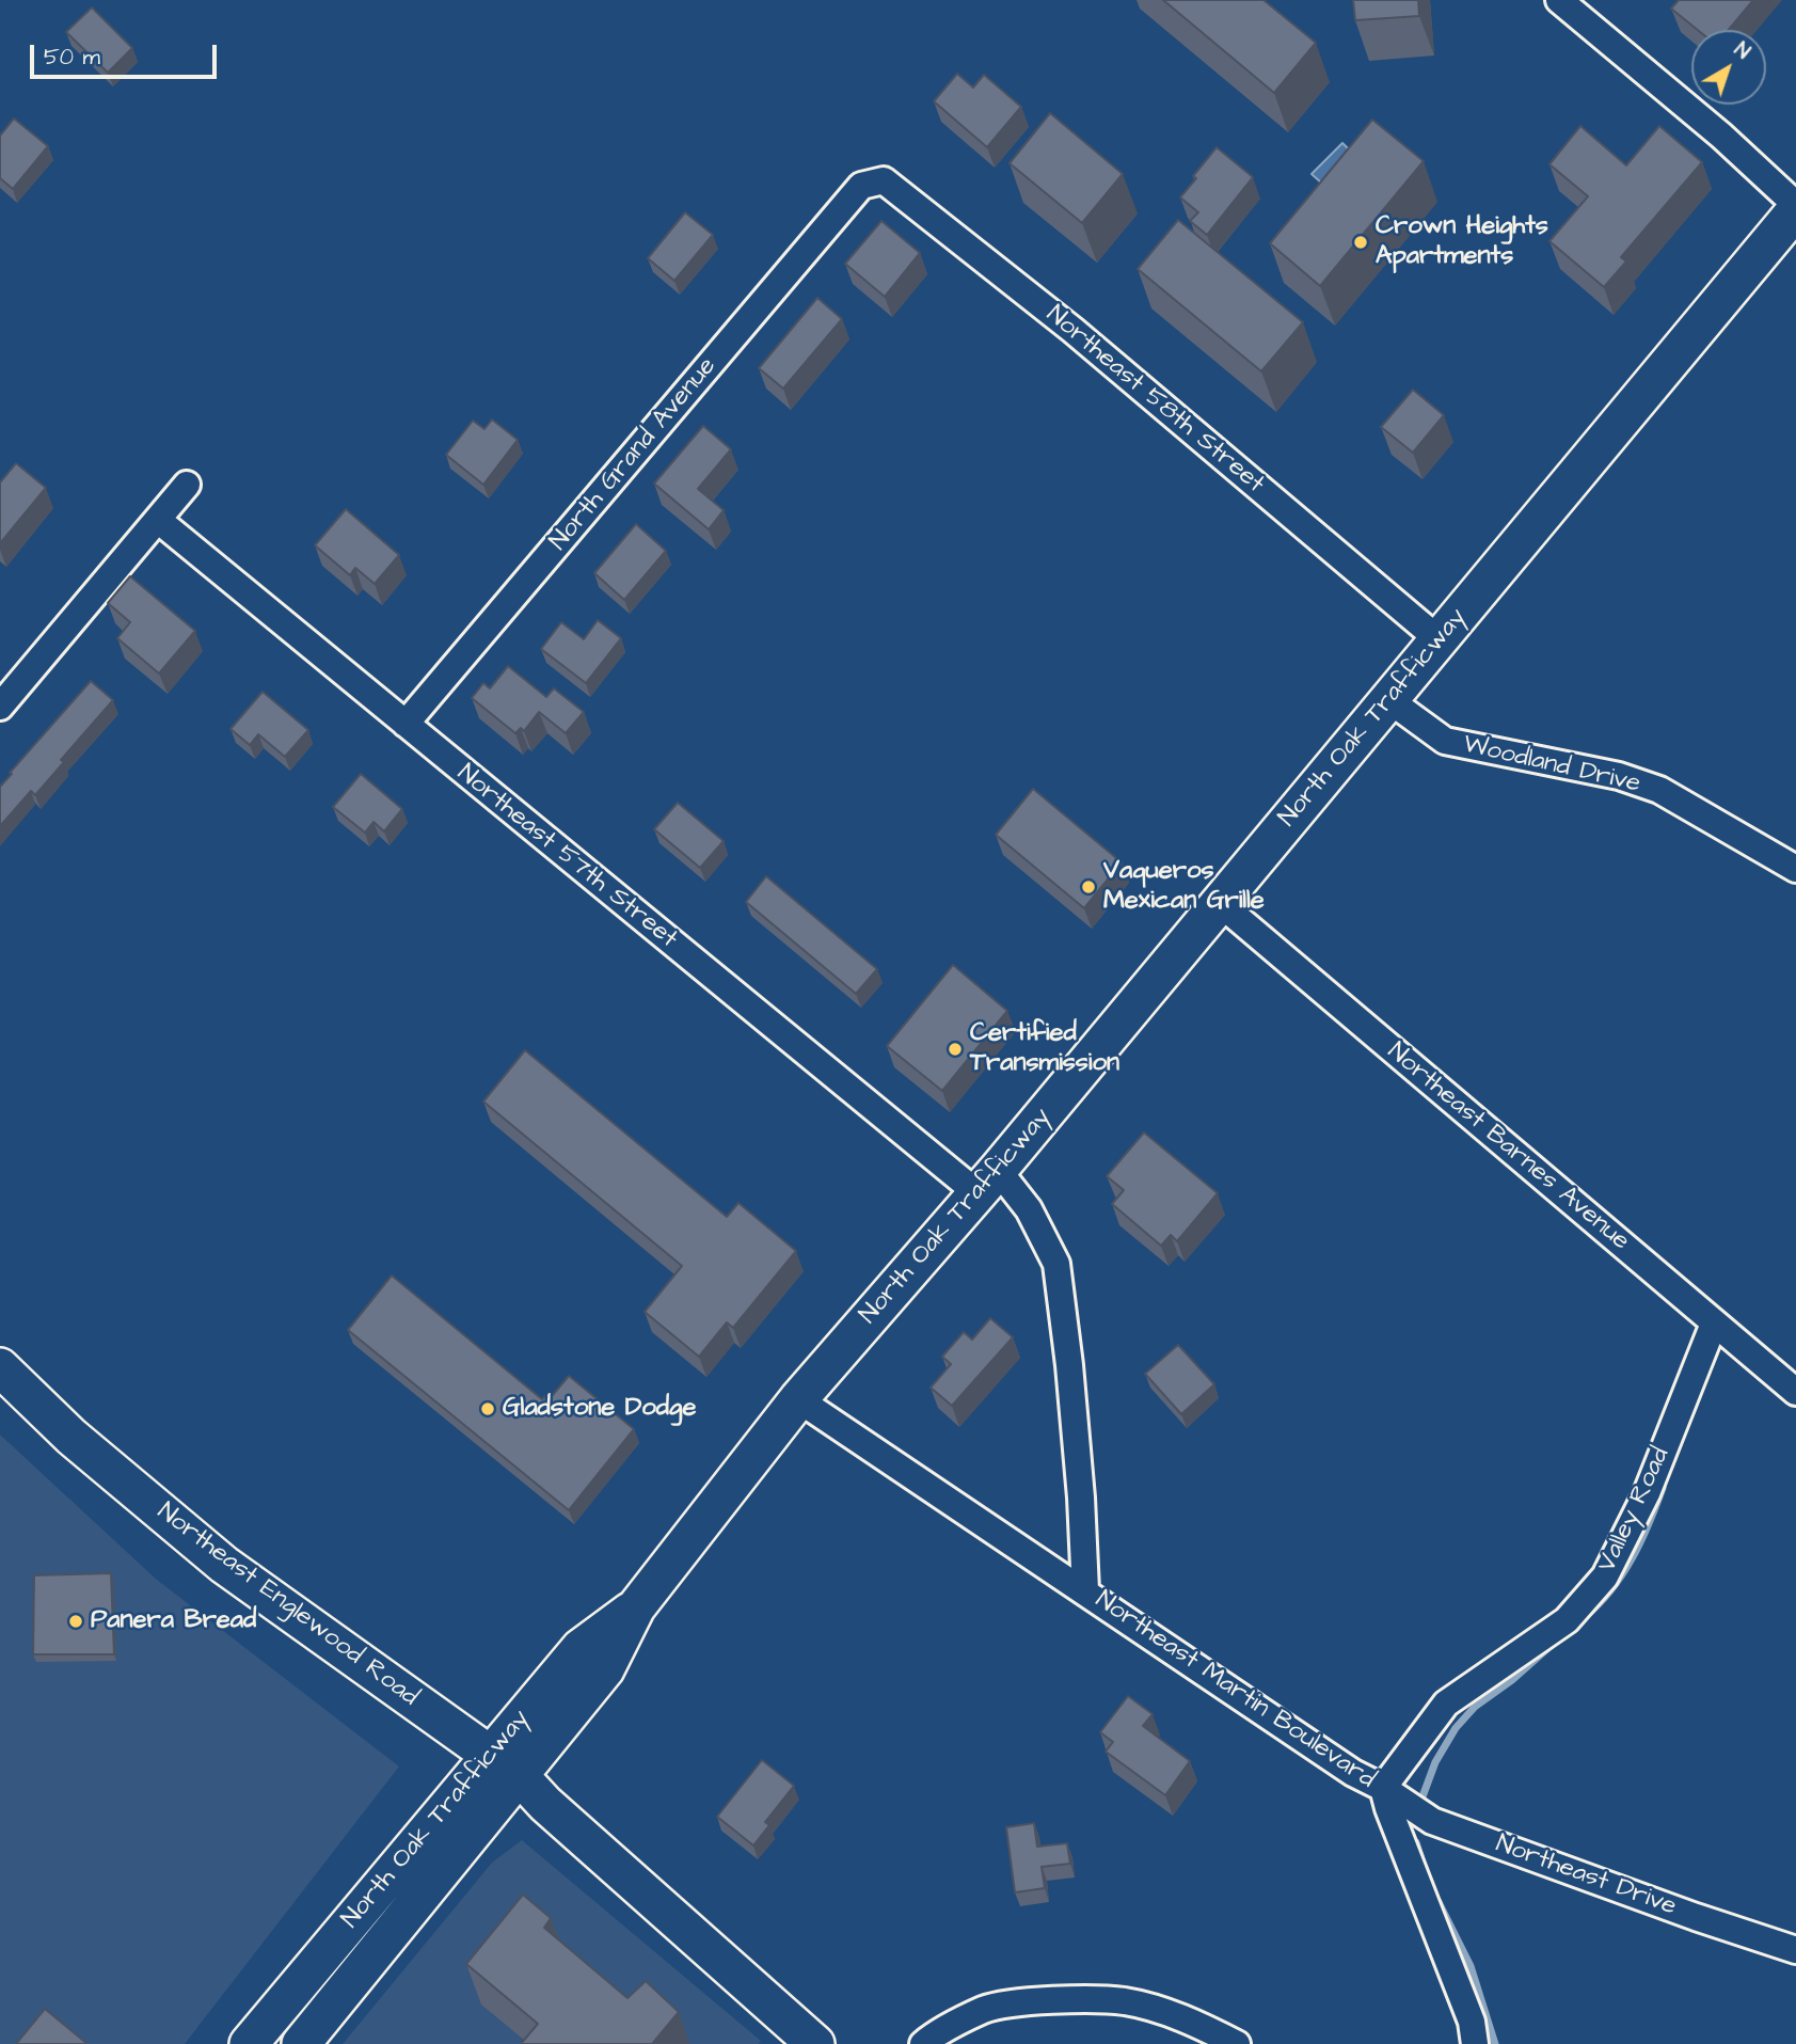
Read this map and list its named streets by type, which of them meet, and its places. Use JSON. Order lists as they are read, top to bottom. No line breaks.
{"streets":{"main road":["North Oak Trafficway","Northeast Englewood Road"],"street":["Northeast 58th Street","North Grand Avenue","Woodland Drive","Northeast 57th Street","Northeast Barnes Avenue","Valley Road","Northeast Martin Boulevard","Northeast Drive"]},"crossings":[["Northeast 58th Street","North Grand Avenue"],["Northeast 58th Street","North Oak Trafficway"],["North Grand Avenue","Northeast 57th Street"],["North Oak Trafficway","Woodland Drive"],["North Oak Trafficway","Northeast 57th Street"],["North Oak Trafficway","Northeast Barnes Avenue"],["North Oak Trafficway","Northeast Englewood Road"],["North Oak Trafficway","Northeast Martin Boulevard"],["Northeast 57th Street","Northeast Martin Boulevard"],["Northeast Barnes Avenue","Valley Road"],["Valley Road","Northeast Martin Boulevard"],["Valley Road","Northeast Drive"],["Northeast Martin Boulevard","Northeast Drive"]],"places":["Crown Heights Apartments","Vaqueros Mexican Grille","Certified Transmission","Gladstone Dodge","Panera Bread"],"scale_bar":"50 m","north":"top right"}
